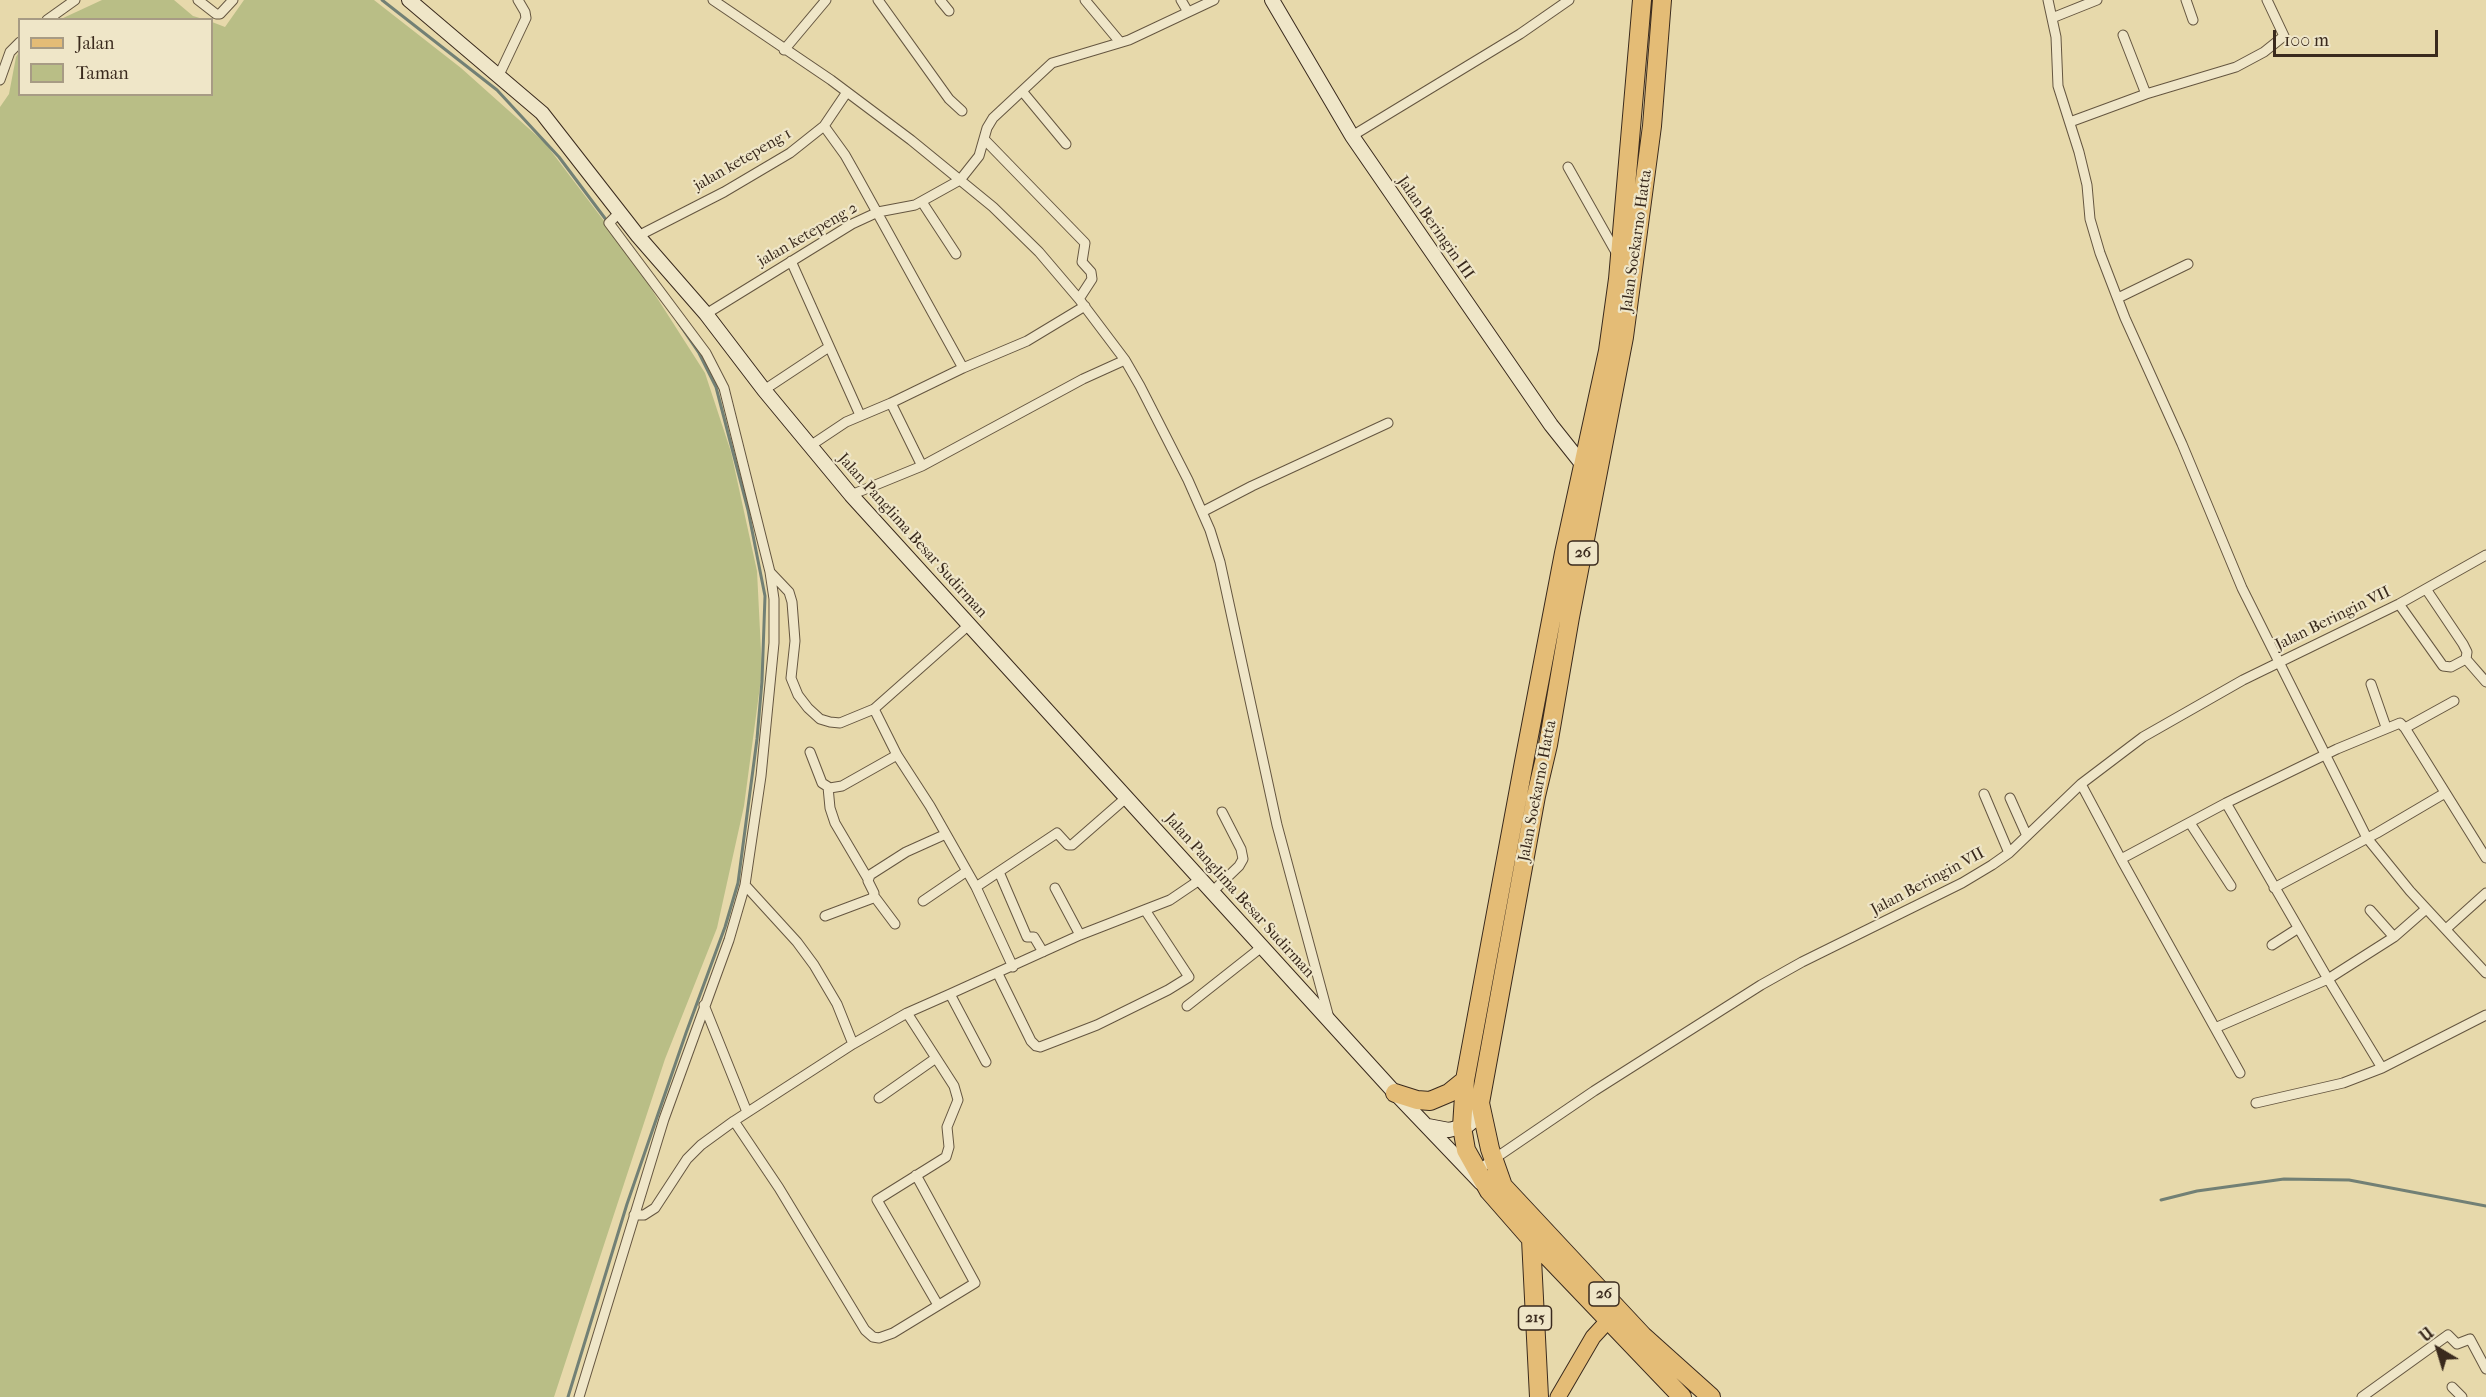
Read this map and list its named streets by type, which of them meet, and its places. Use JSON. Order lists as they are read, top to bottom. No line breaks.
{"streets":{"highway":["Jalan Soekarno Hatta","26","215"],"main road":["Jalan Beringin III","Jalan Panglima Besar Sudirman"],"street":["jalan ketepeng 1","jalan ketepeng 2","Jalan Beringin VII"]},"crossings":[["jalan ketepeng 1","Jalan Panglima Besar Sudirman"],["Jalan Beringin III","Jalan Soekarno Hatta"],["jalan ketepeng 2","Jalan Panglima Besar Sudirman"],["Jalan Soekarno Hatta","26"],["26","Jalan Beringin VII"],["26","215"]],"legend":["Jalan","Taman"],"scale_bar":"100 m","north":"top left"}
